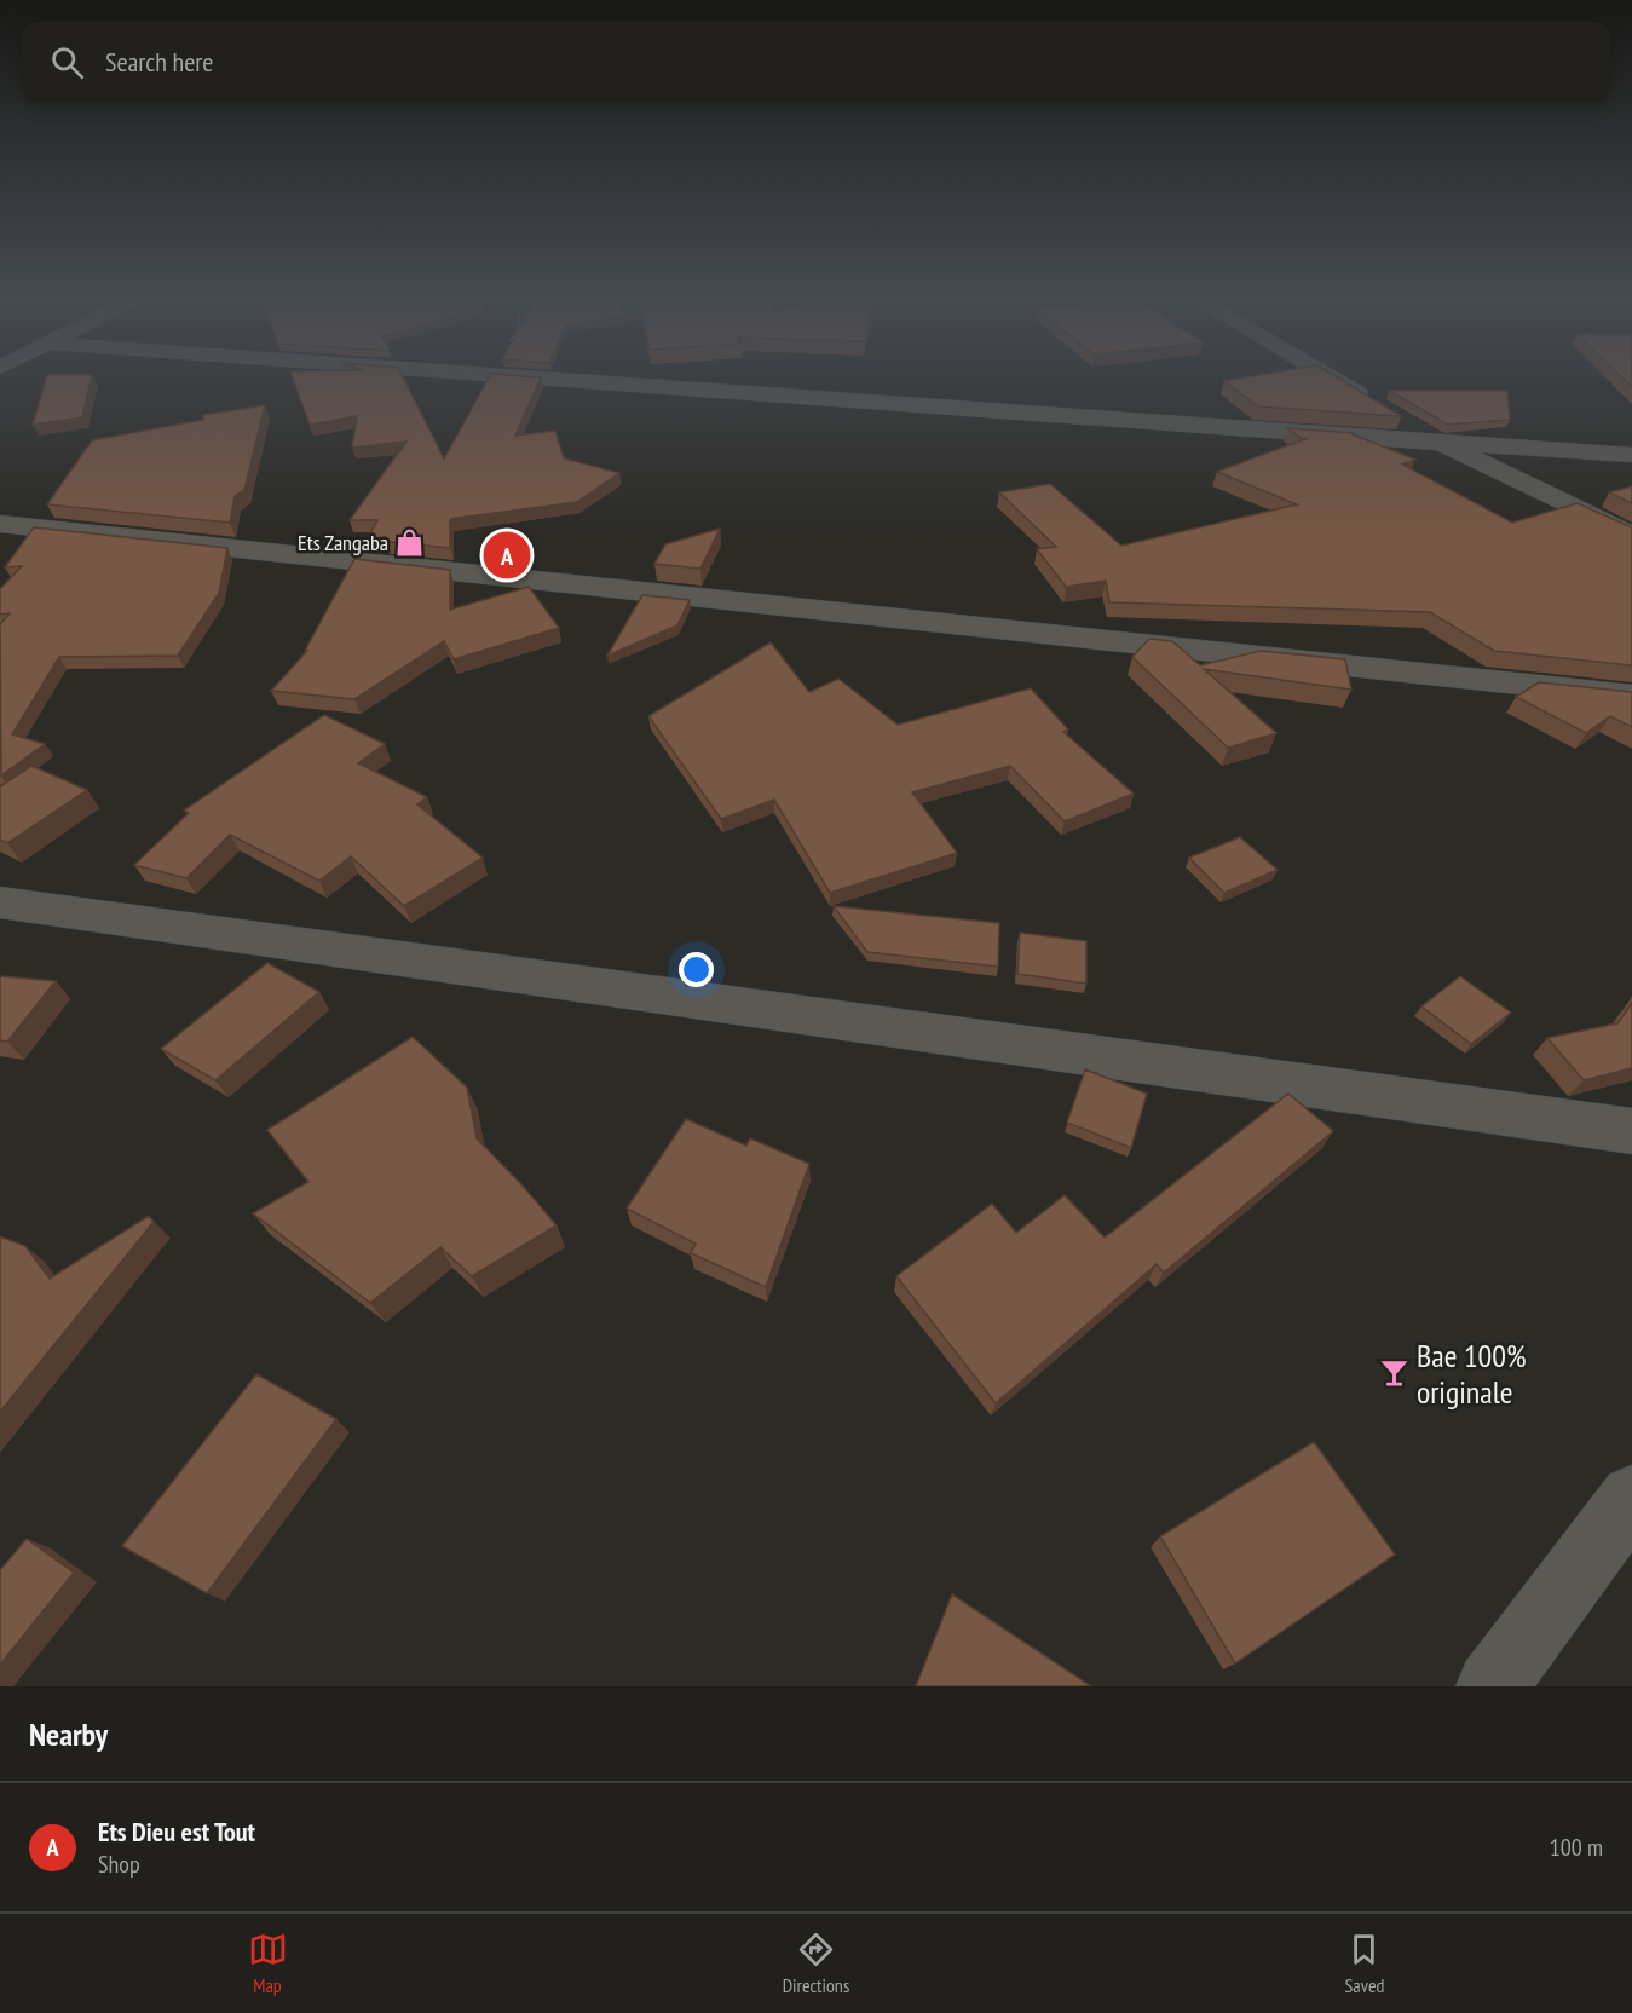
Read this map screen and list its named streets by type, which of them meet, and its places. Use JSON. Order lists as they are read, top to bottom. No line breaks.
{"places":{"shop":["Ets Zangaba"],"bar":["Bae 100% originale"]},"page":{"search":"Search here","pins":"A","heading":"Nearby","list":[{"mark":"A","name":"Ets Dieu est Tout","note":"Shop","value":"100 m"}],"nav":["Map","Directions","Saved"]}}
